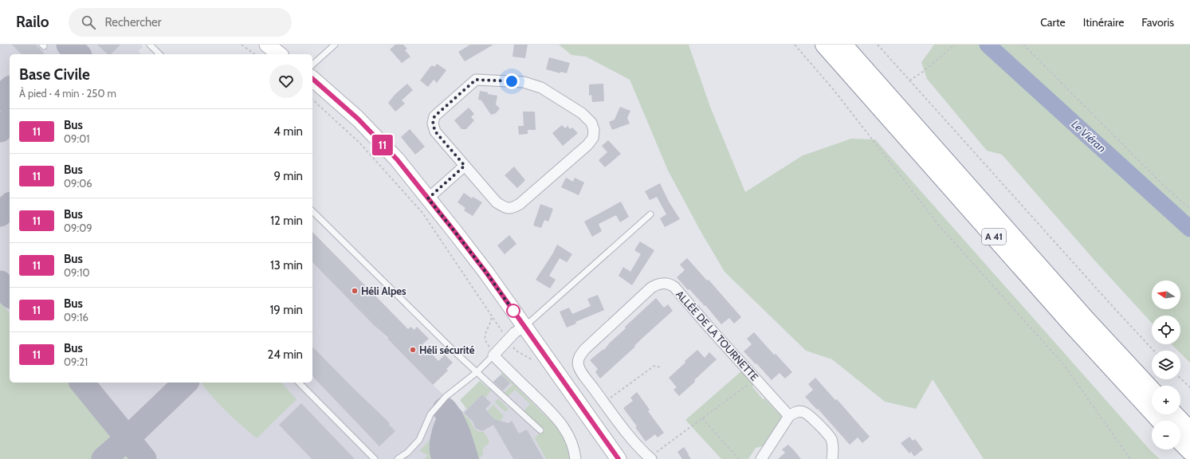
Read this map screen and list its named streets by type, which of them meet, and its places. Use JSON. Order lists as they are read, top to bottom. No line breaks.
{"streets":{"highway":["A 41"],"street":["ALLÉE DE LA TOURNETTE"]},"water":["Le Viéran"],"places":["Héli Alpes","Héli sécurité"],"lines":["bus line 11"],"north":"left","page":{"header":"Railo","search":"Rechercher","nav":["Carte","Itinéraire","Favoris"],"on_map":"11","heading":["Base Civile","À pied · 4 min · 250 m"],"list":[{"mark":"11","name":"Bus","note":"09:01","value":"4 min"},{"mark":"11","name":"Bus","note":"09:06","value":"9 min"},{"mark":"11","name":"Bus","note":"09:09","value":"12 min"},{"mark":"11","name":"Bus","note":"09:10","value":"13 min"},{"mark":"11","name":"Bus","note":"09:16","value":"19 min"},{"mark":"11","name":"Bus","note":"09:21","value":"24 min"}],"map_buttons":["+","−"]}}
